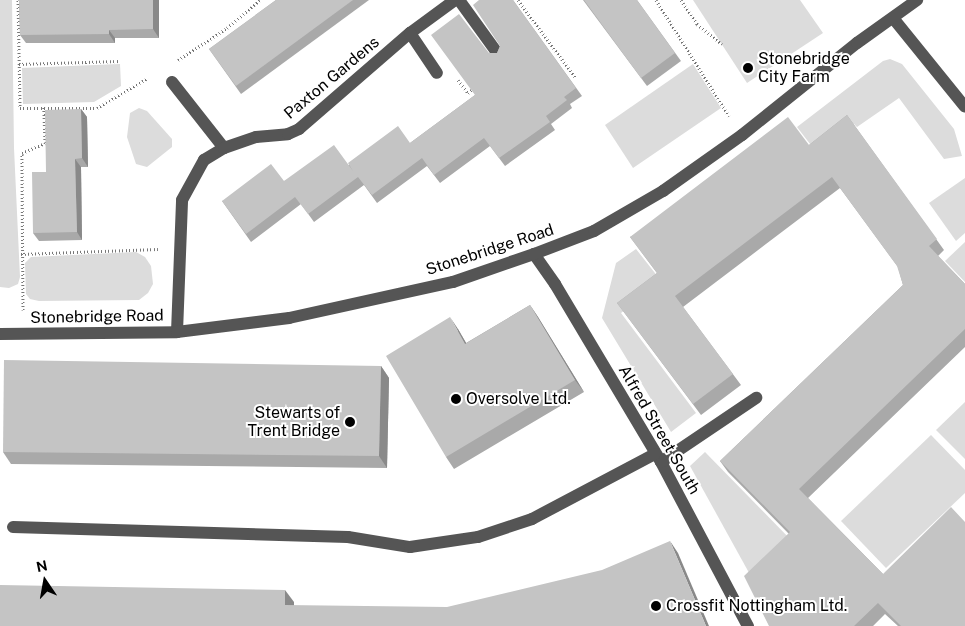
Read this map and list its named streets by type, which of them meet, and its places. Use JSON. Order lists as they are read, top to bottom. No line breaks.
{"streets":{"street":["Paxton Gardens","Stonebridge Road","Alfred Street South"]},"crossings":[["Paxton Gardens","Stonebridge Road"],["Stonebridge Road","Alfred Street South"]],"places":["Stonebridge City Farm","Oversolve Ltd.","Stewarts of Trent Bridge","Crossfit Nottingham Ltd."],"north":"top"}
